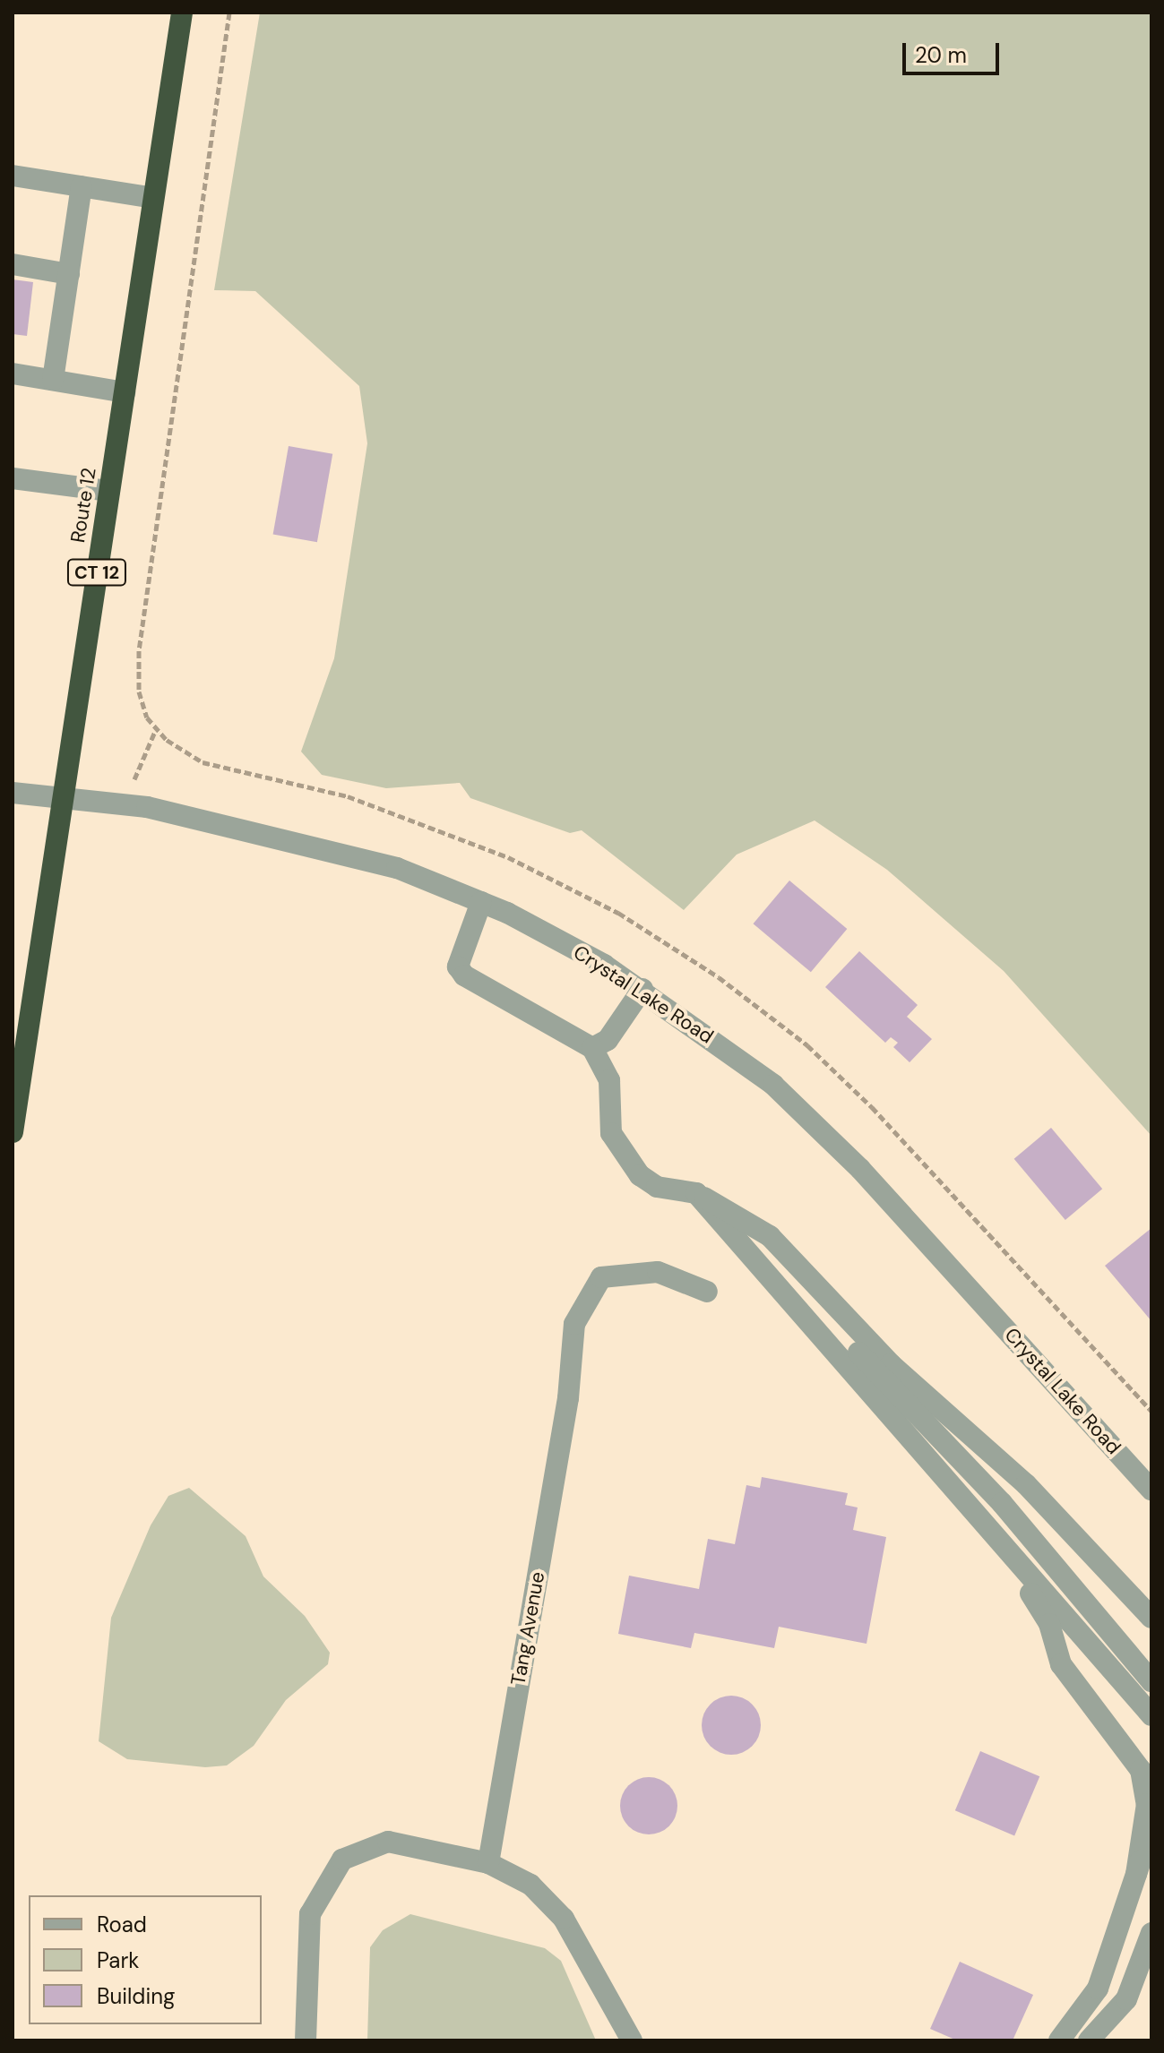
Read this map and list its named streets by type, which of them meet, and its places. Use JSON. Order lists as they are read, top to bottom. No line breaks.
{"streets":{"highway":["Route 12","CT 12"],"street":["Crystal Lake Road","Tang Avenue"]},"crossings":[["Route 12","Crystal Lake Road"]],"legend":["Road","Park","Building"],"scale_bar":"20 m"}
